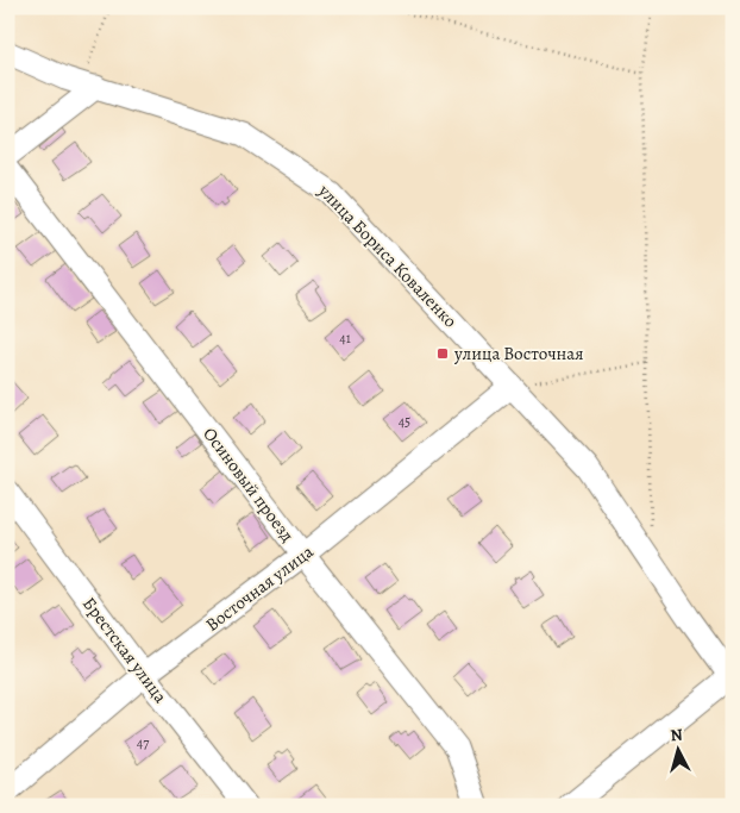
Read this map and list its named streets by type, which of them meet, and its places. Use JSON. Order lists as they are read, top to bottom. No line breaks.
{"streets":{"street":["улица Бориса Коваленко","Осиновый проезд","Восточная улица","Брестская улица"]},"crossings":[["улица Бориса Коваленко","Восточная улица"],["Осиновый проезд","Восточная улица"],["Восточная улица","Брестская улица"]],"places":{"transit":["улица Восточная"]},"house_numbers":["41","45","47"],"north":"top"}
